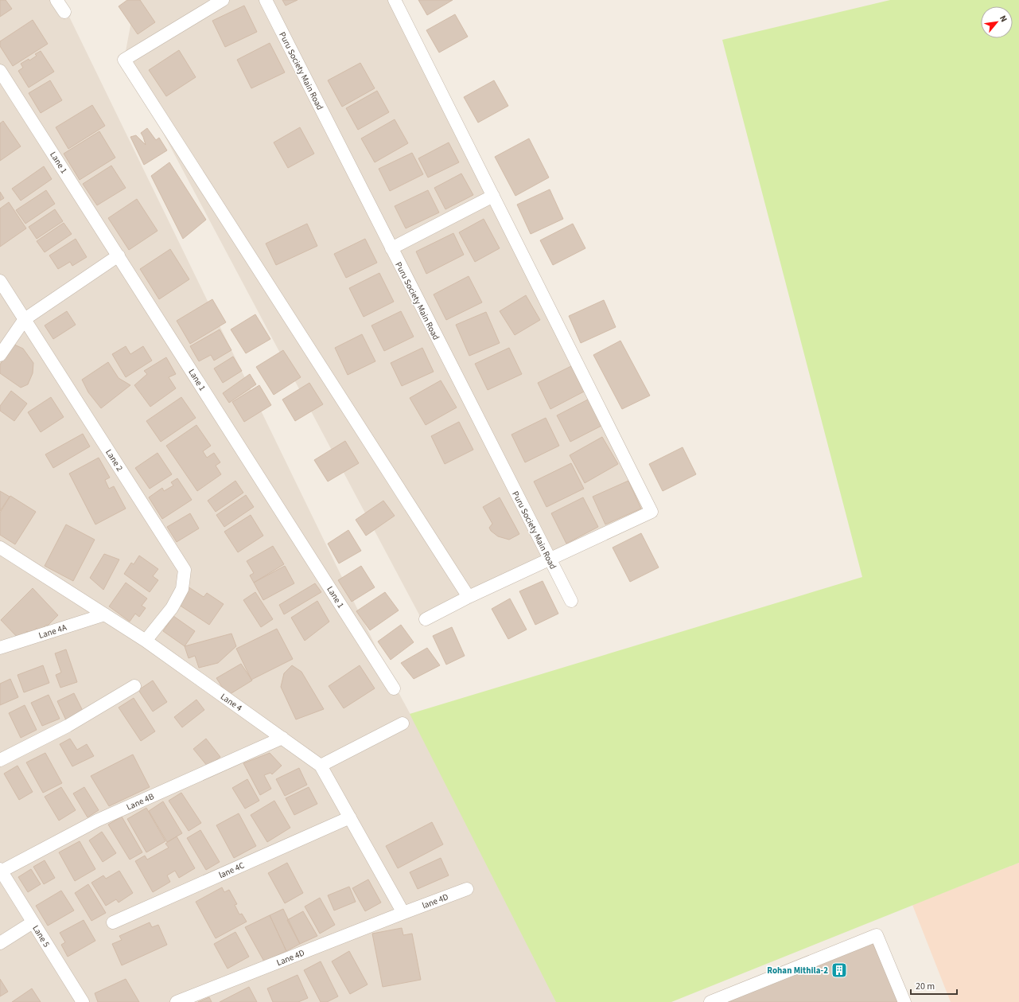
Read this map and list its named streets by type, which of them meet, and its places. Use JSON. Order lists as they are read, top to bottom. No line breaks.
{"streets":{"street":["Puru Society Main Road","Lane 1","Lane 2","Lane 4A","Lane 4","Lane 4B","lane 4C","lane 4D","Lane 5","Lane 4D"]},"crossings":[["Lane 2","Lane 4"],["Lane 4A","Lane 4"],["Lane 4","Lane 4B"],["Lane 4","lane 4C"],["Lane 4","lane 4D"],["Lane 4","Lane 4D"],["Lane 4B","Lane 5"],["lane 4D","Lane 4D"]],"places":{"building":["Rohan Mithila-2"]},"scale_bar":"20 m","north":"top right"}
